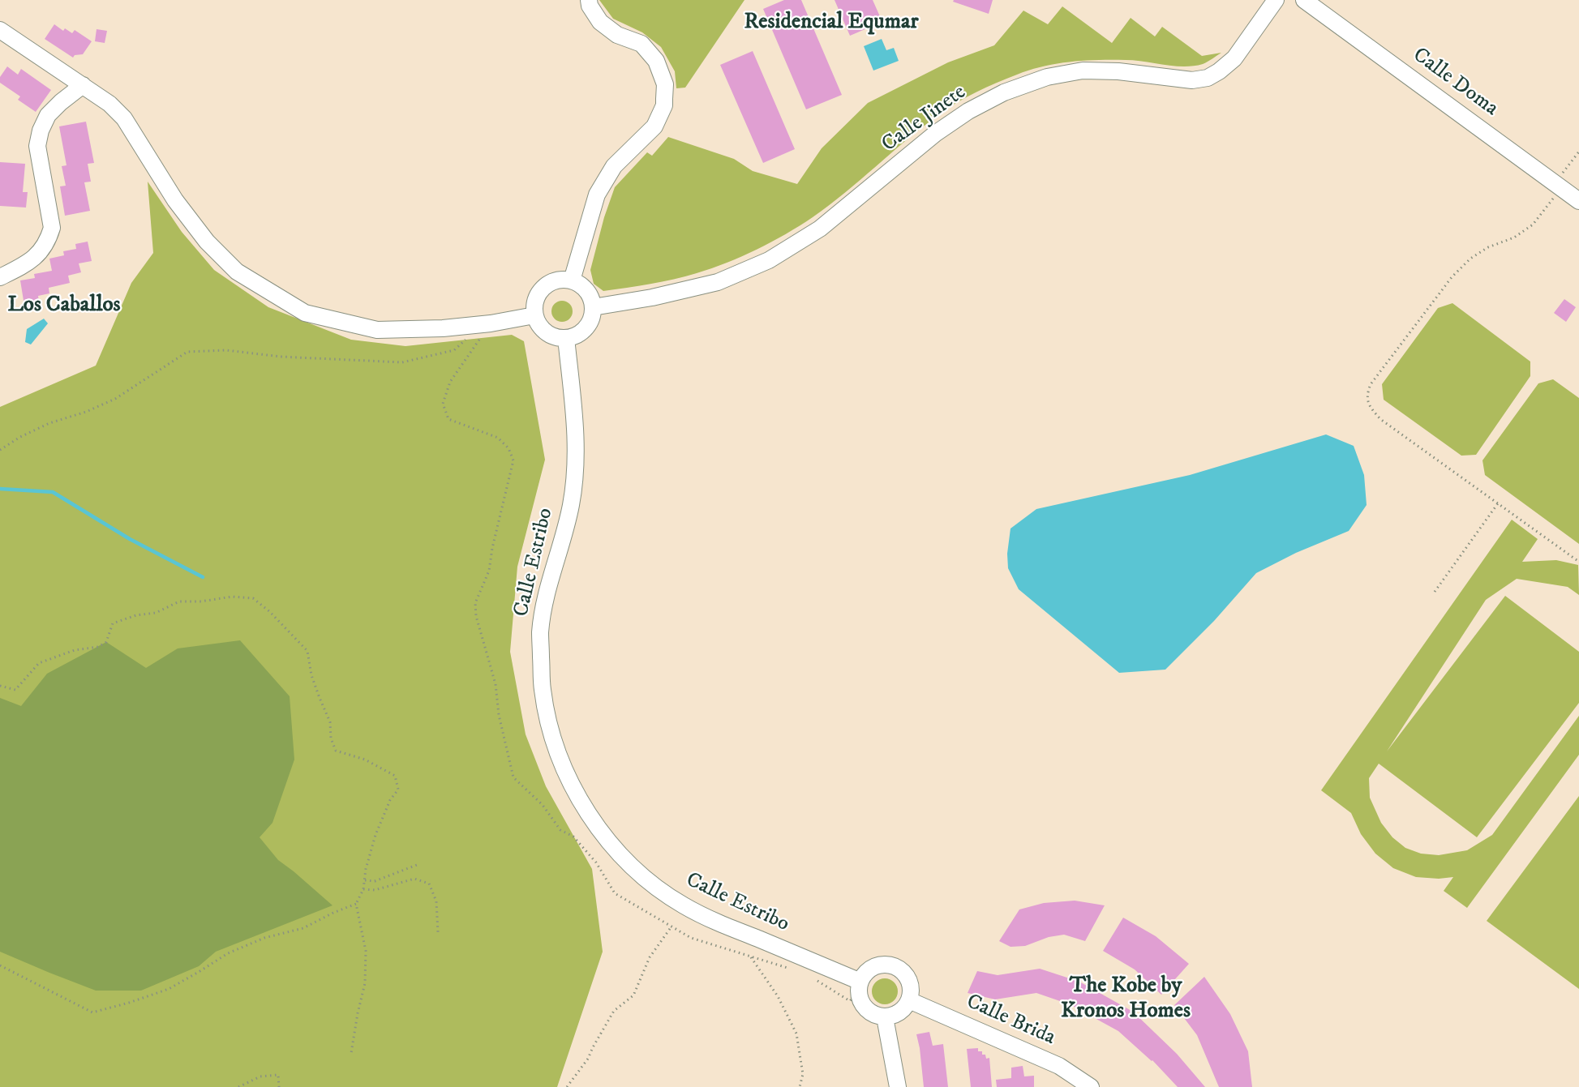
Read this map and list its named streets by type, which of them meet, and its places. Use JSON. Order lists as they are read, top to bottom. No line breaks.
{"streets":{"street":["Calle Doma","Calle Jinete","Calle Estribo","Calle Brida"]},"crossings":[["Calle Jinete","Calle Estribo"],["Calle Estribo","Calle Brida"]],"districts":["Residencial Equmar","Los Caballos","The Kobe by Kronos Homes"]}
